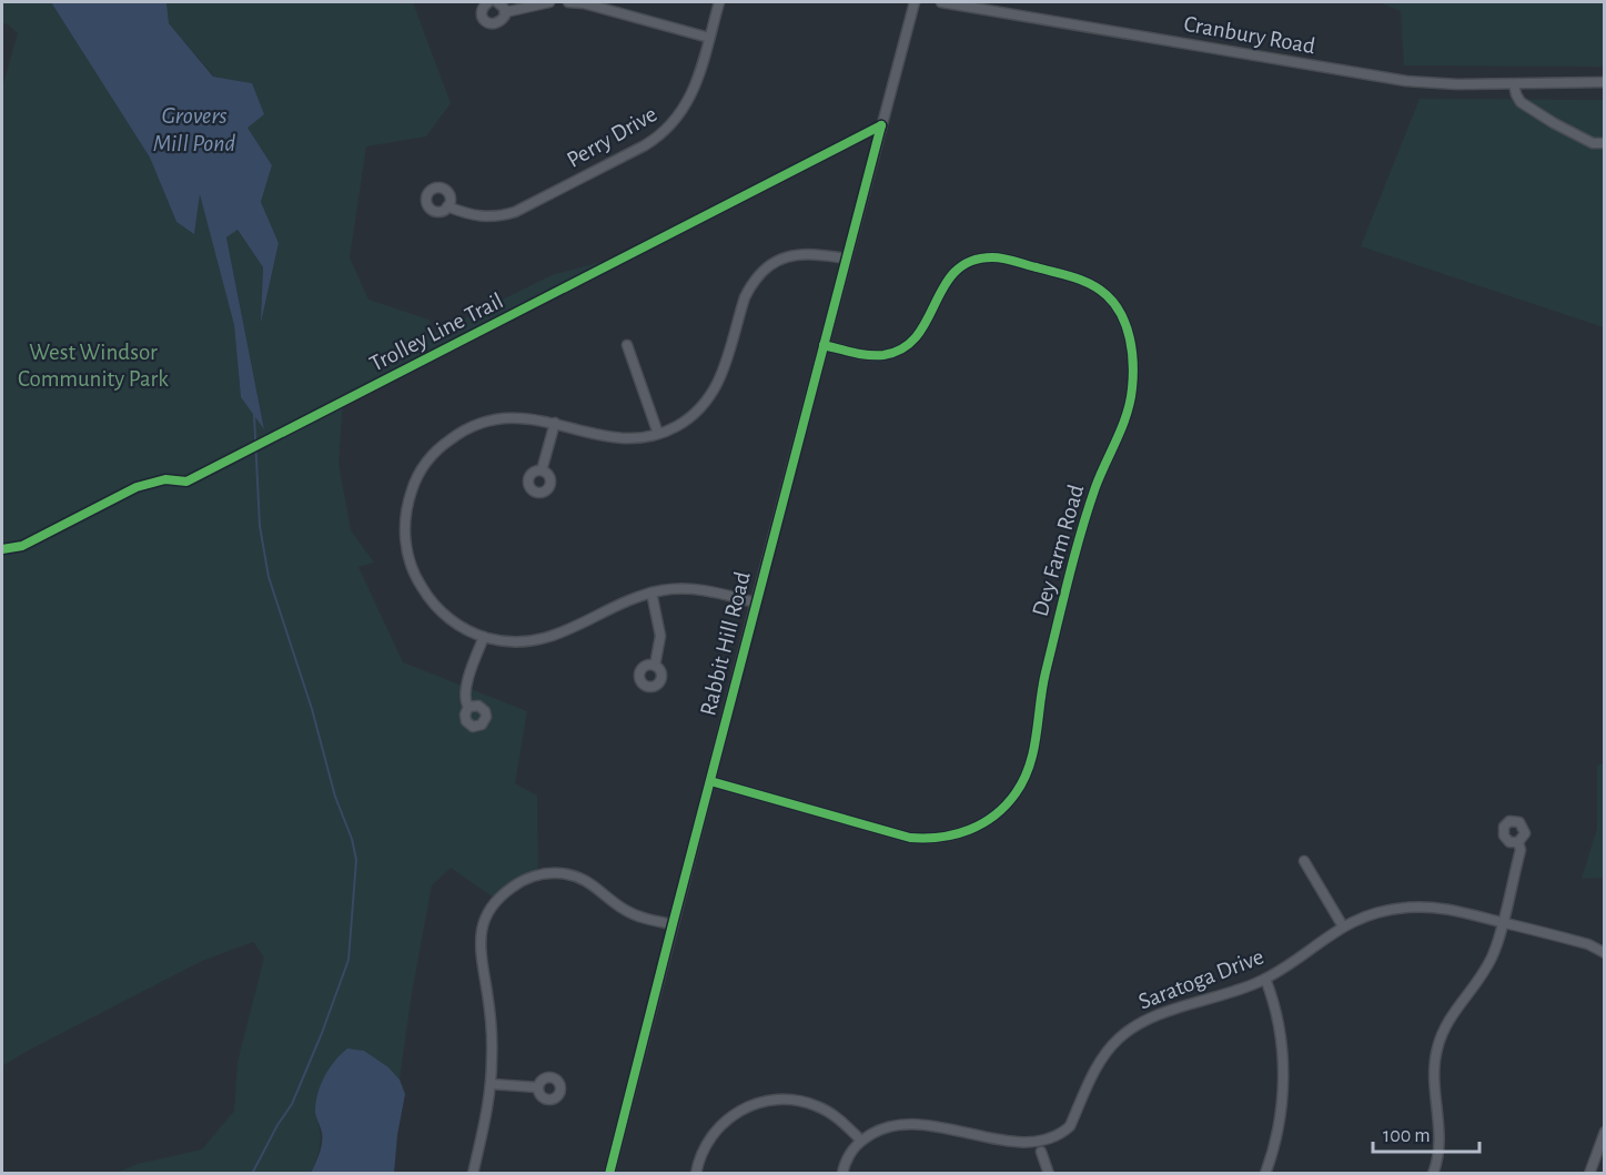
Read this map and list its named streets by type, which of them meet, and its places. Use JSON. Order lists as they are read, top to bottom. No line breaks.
{"streets":{"street":["Cranbury Road","Perry Drive","Dey Farm Road","Rabbit Hill Road","Saratoga Drive"],"cycle path":["Trolley Line Trail"]},"crossings":[["Dey Farm Road","Rabbit Hill Road"]],"water":["Grovers Mill Pond"],"parks":["West Windsor Community Park"],"scale_bar":"100 m"}
